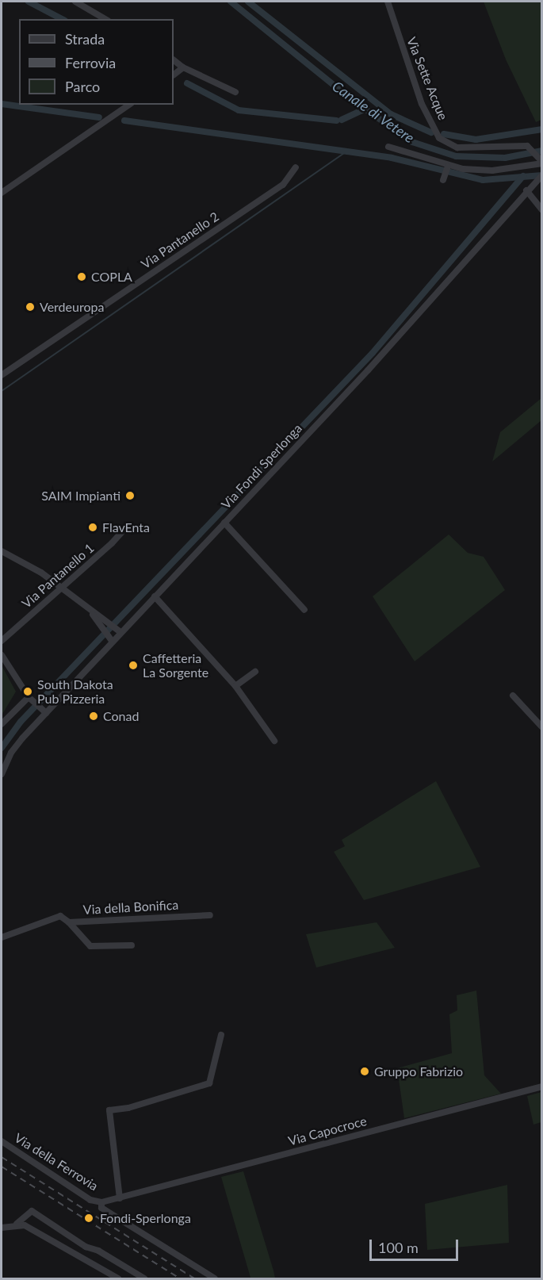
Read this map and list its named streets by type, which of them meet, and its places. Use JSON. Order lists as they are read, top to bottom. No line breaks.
{"streets":{"street":["Via Sette Acque","Via Pantanello 2","Via Fondi Sperlonga","Via Pantanello 1","Via della Bonifica","Via Capocroce","Via della Ferrovia"]},"crossings":[["Via Capocroce","Via della Ferrovia"]],"water":["Canale di Vetere"],"places":["COPLA","Verdeuropa","SAIM Impianti","FlavEnta","Caffetteria La Sorgente","South Dakota Pub Pizzeria","Conad","Gruppo Fabrizio","Fondi-Sperlonga"],"legend":["Strada","Ferrovia","Parco"],"scale_bar":"100 m"}
